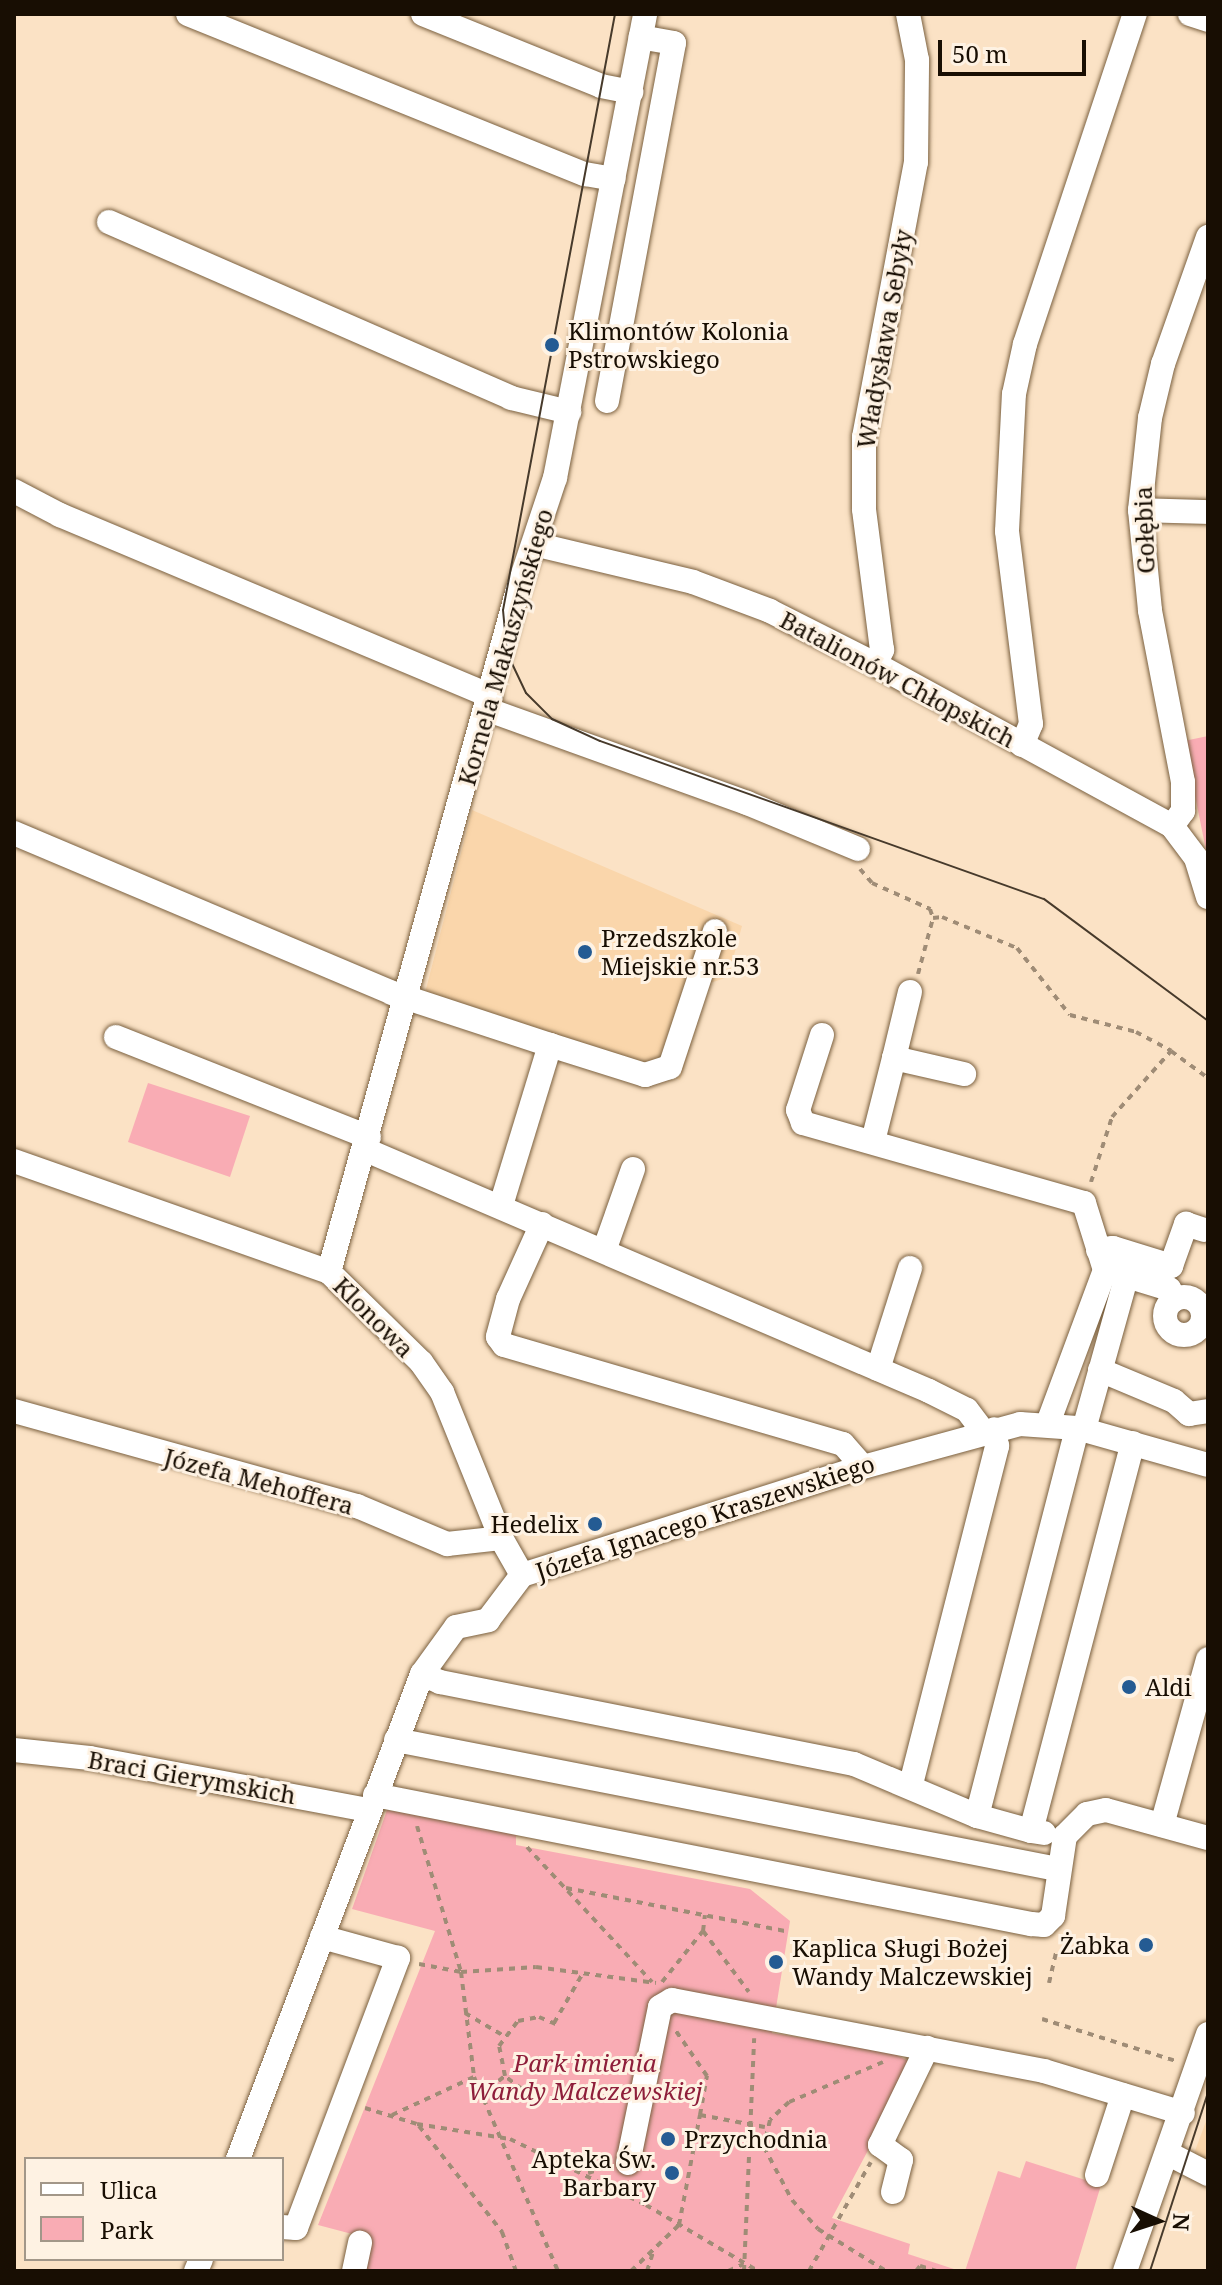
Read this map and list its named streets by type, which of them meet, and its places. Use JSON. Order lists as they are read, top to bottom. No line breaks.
{"streets":{"street":["Władysława Sebyły","Gołębia","Kornela Makuszyńskiego","Batalionów Chłopskich","Klonowa","Józefa Mehoffera","Józefa Ignacego Kraszewskiego","Braci Gierymskich"]},"crossings":[["Władysława Sebyły","Batalionów Chłopskich"],["Gołębia","Batalionów Chłopskich"],["Kornela Makuszyńskiego","Batalionów Chłopskich"],["Kornela Makuszyńskiego","Klonowa"],["Klonowa","Józefa Mehoffera"],["Klonowa","Józefa Ignacego Kraszewskiego"],["Józefa Ignacego Kraszewskiego","Braci Gierymskich"]],"parks":["Park imienia Wandy Malczewskiej"],"places":["Klimontów Kolonia Pstrowskiego","Przedszkole Miejskie nr.53","Hedelix","Aldi","Żabka","Kaplica Sługi Bożej Wandy Malczewskiej","Przychodnia","Apteka Św. Barbary"],"legend":["Ulica","Park"],"scale_bar":"50 m","north":"right"}
